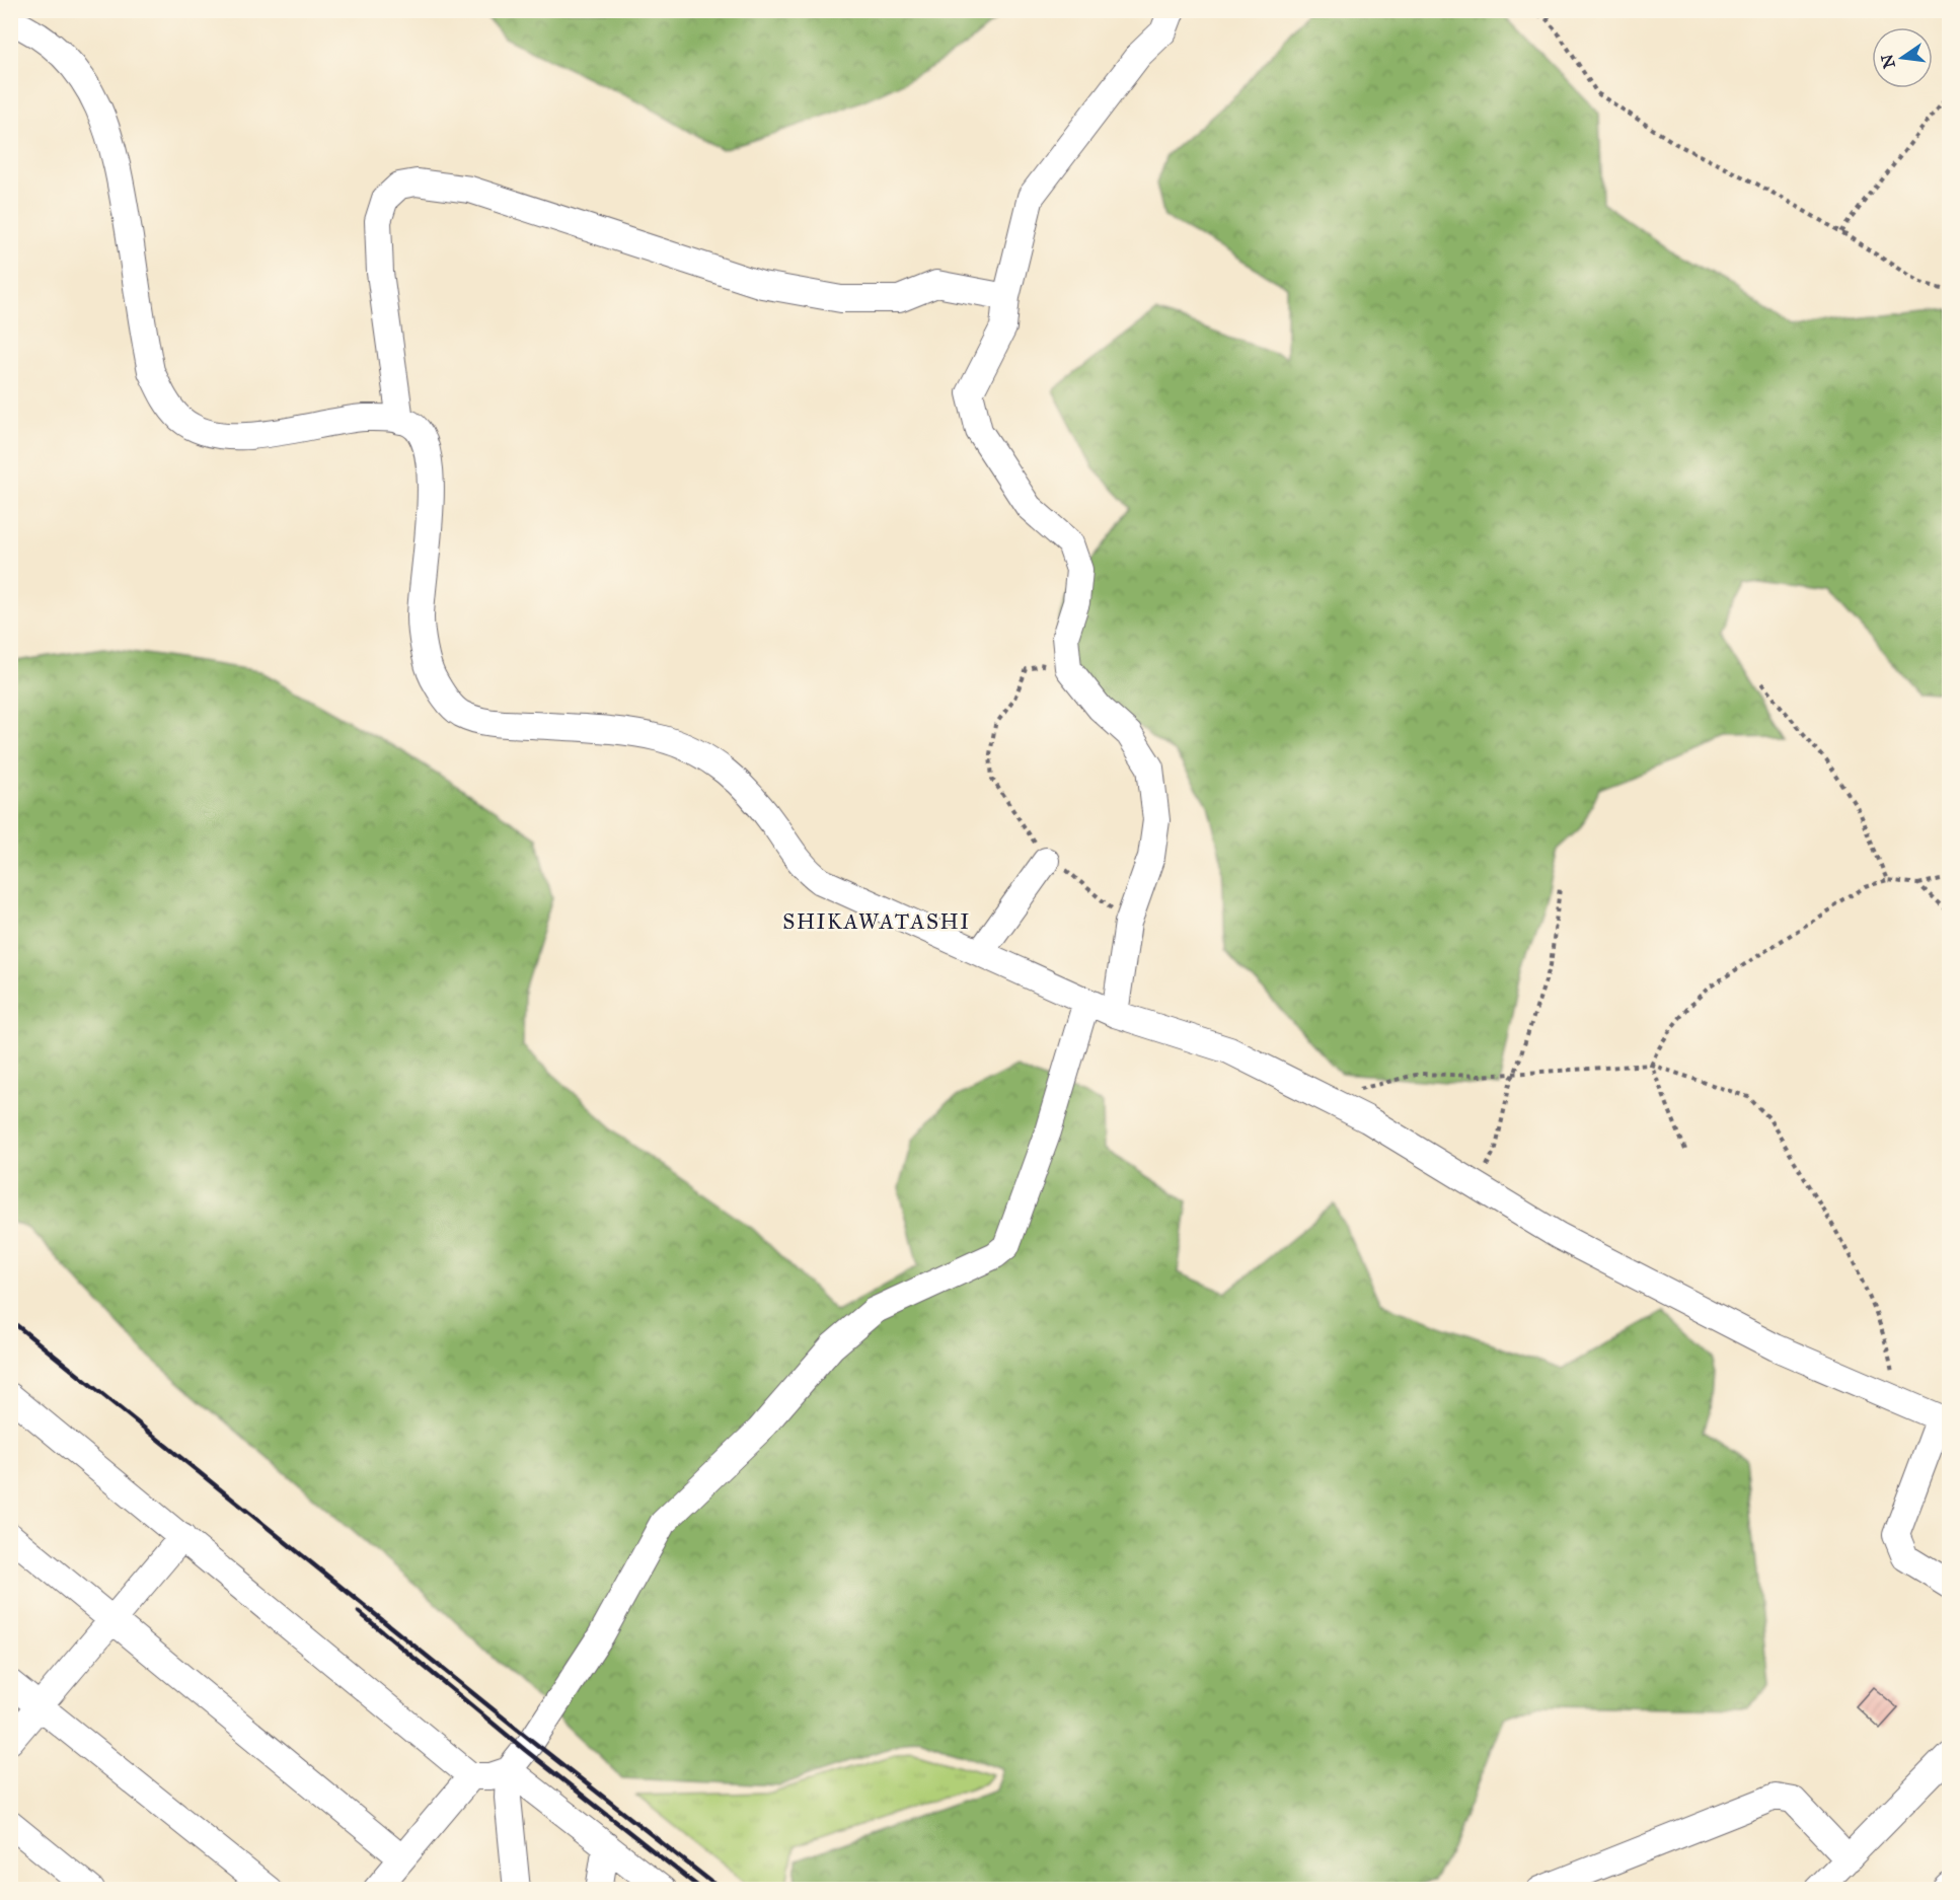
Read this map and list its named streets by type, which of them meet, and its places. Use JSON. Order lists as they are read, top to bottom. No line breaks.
{"districts":["SHIKAWATASHI"],"north":"left"}
